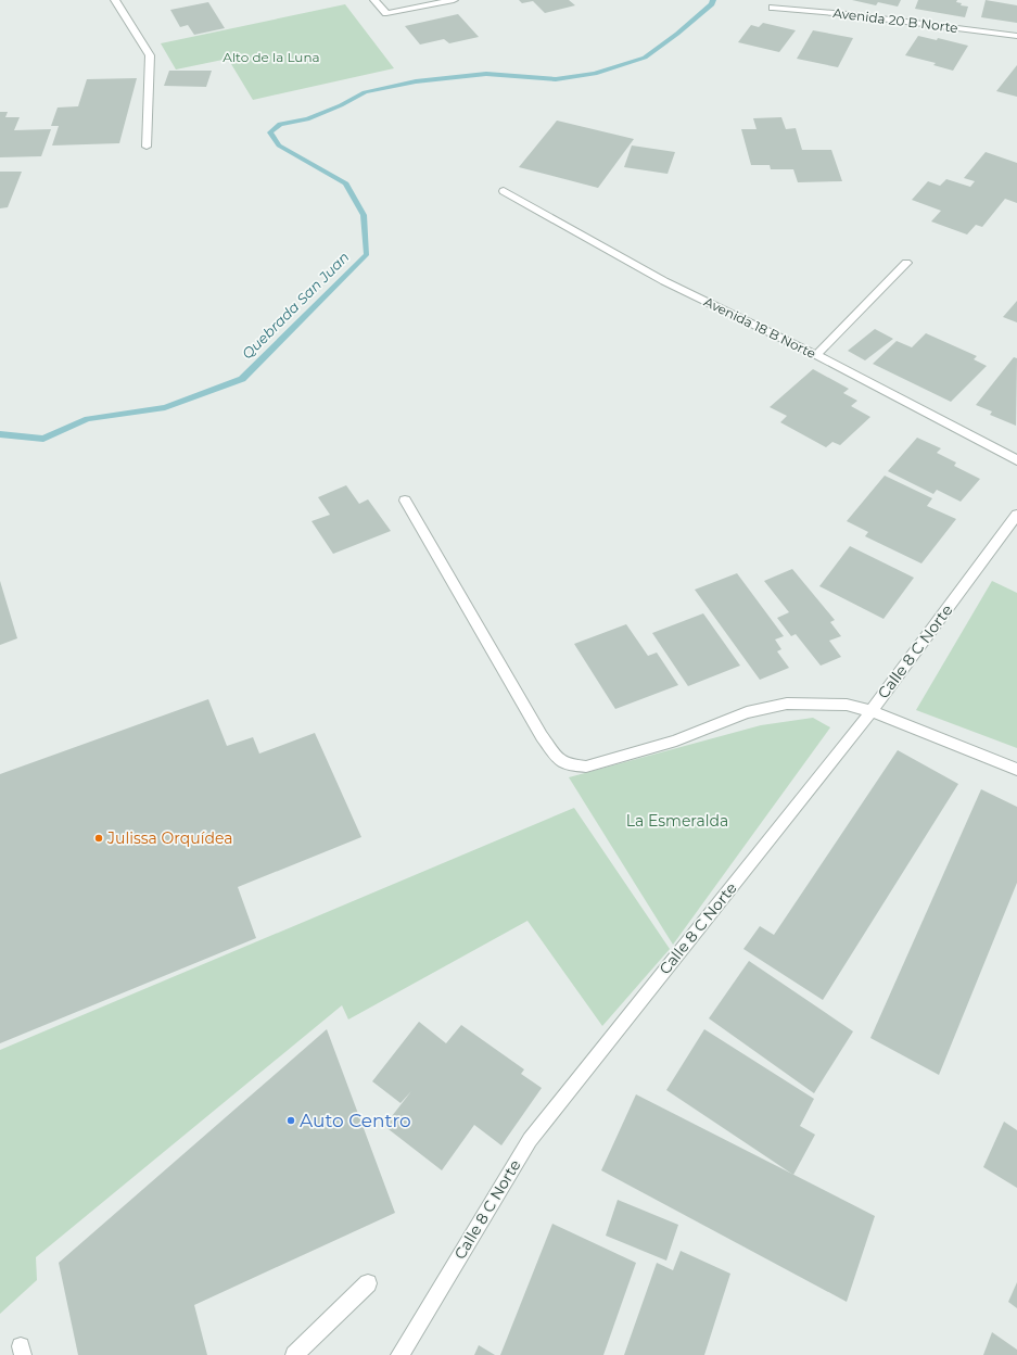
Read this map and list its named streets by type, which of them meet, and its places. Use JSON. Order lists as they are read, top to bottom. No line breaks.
{"streets":{"street":["Avenida 20 B Norte","Avenida 18 B Norte","Calle 8 C Norte"]},"water":["Quebrada San Juan"],"parks":["Alto de la Luna","La Esmeralda"],"places":["Julissa Orquídea","Auto Centro"]}
